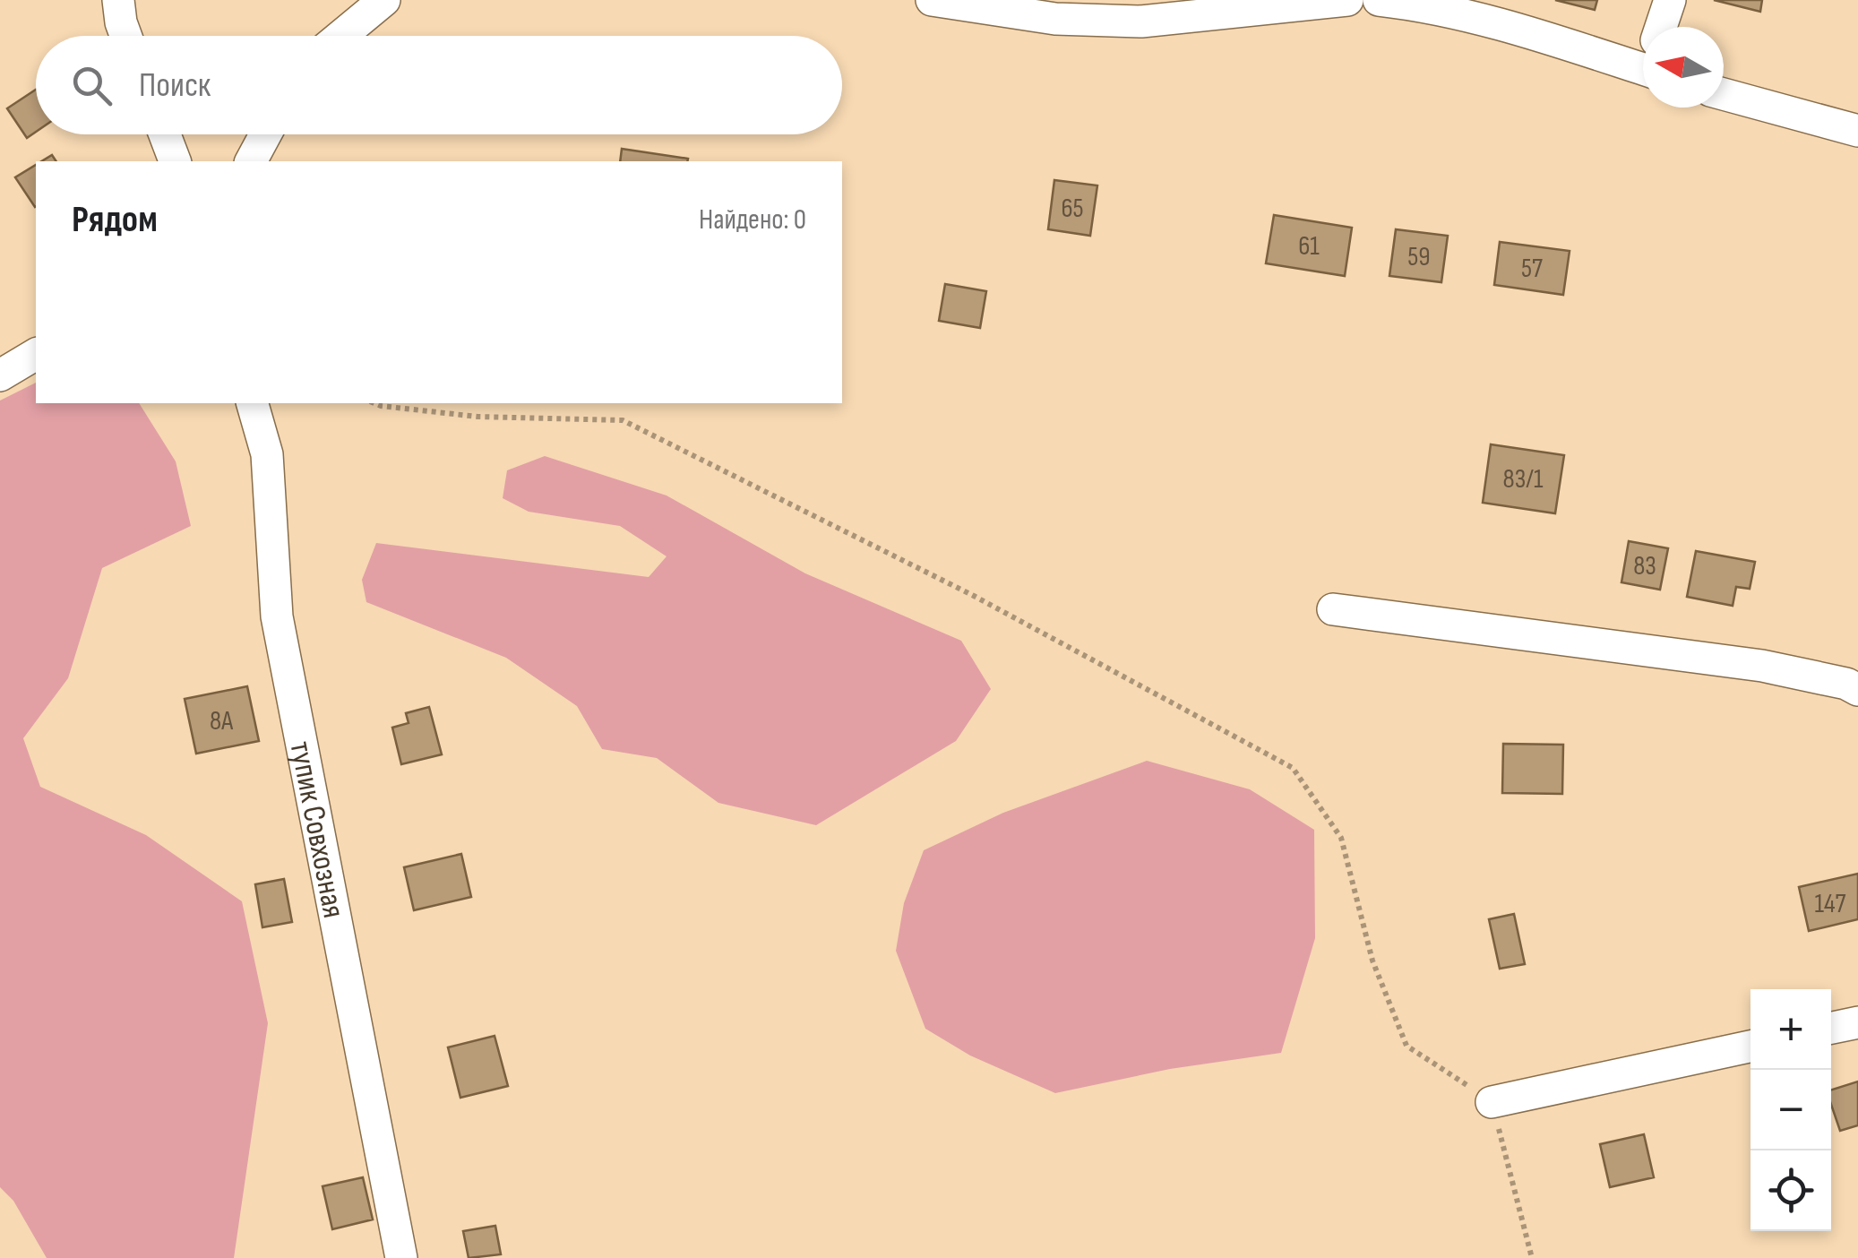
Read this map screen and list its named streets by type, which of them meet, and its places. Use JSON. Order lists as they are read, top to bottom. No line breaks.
{"streets":{"street":["тупик Совхозная"]},"house_numbers":["65","61","59","57","83/1","83","8А","147"],"north":"left","page":{"search":"Поиск","heading":["Рядом","Найдено: 0"],"map_buttons":["+","−"]}}
